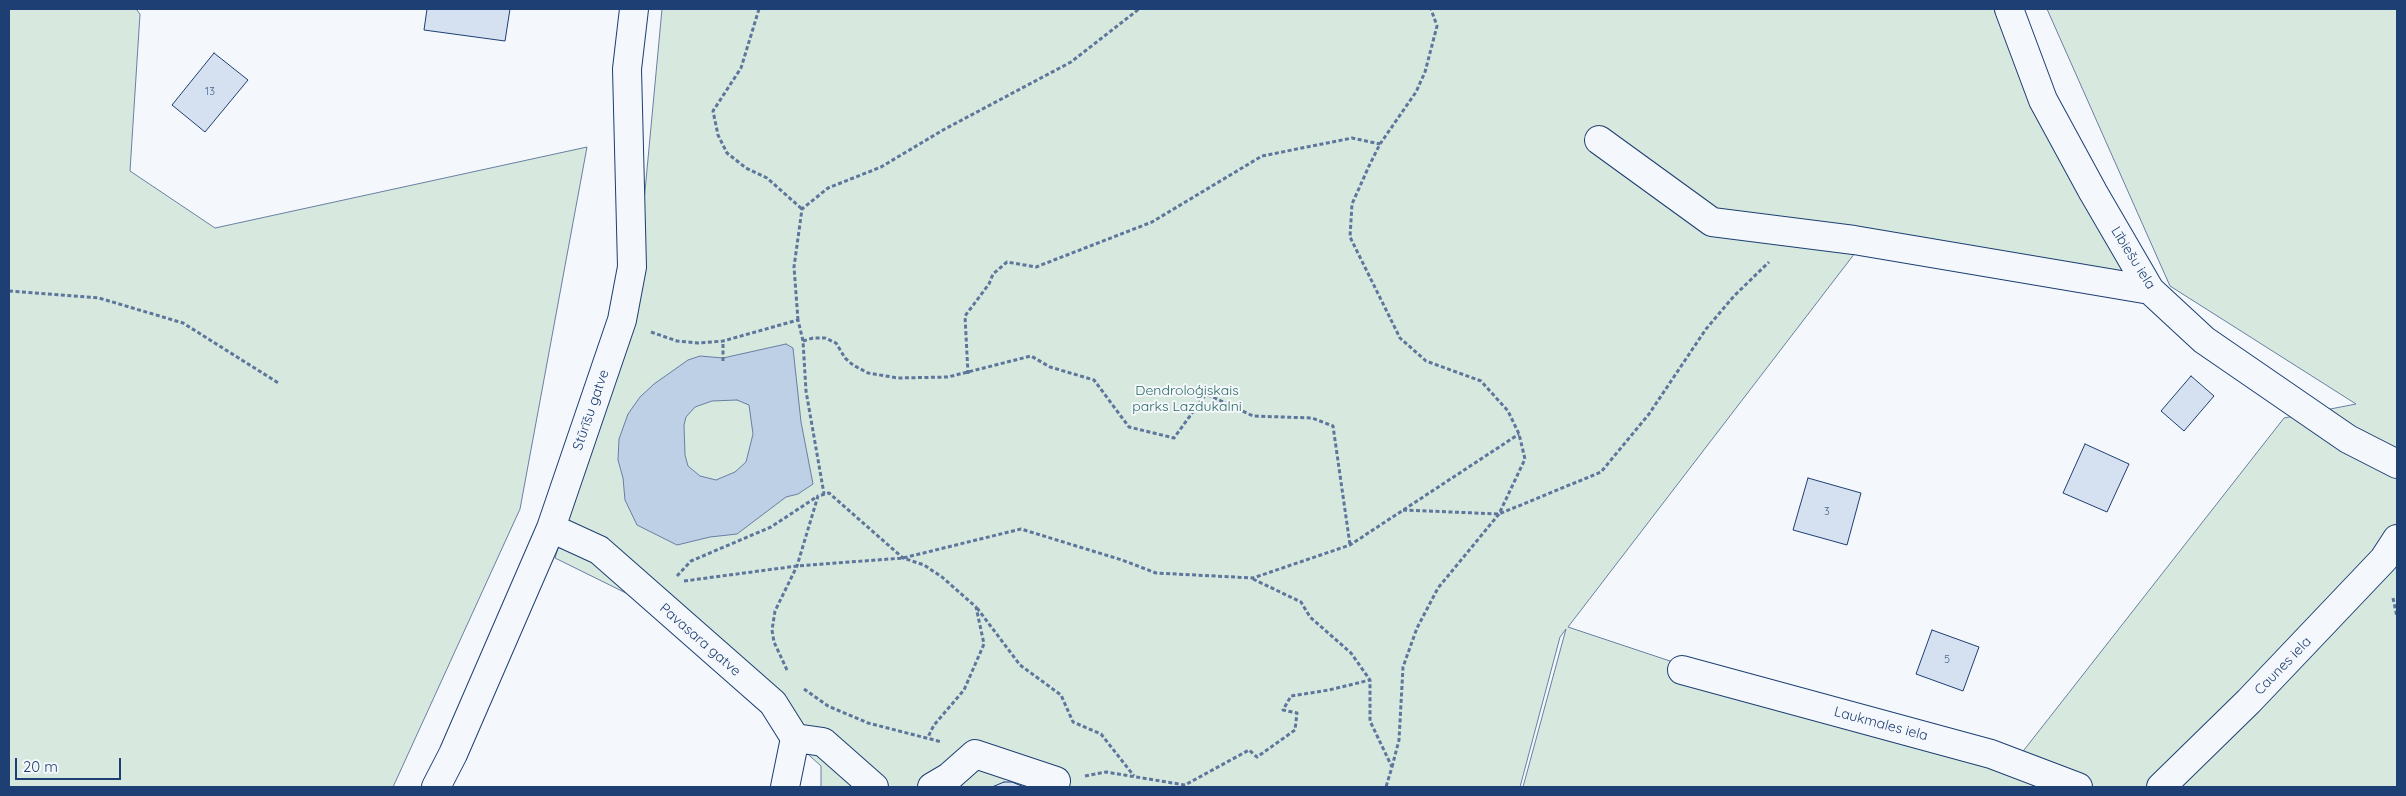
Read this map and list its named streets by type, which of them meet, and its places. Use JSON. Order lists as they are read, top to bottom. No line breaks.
{"streets":{"street":["Lībiešu iela","Stūrīšu gatve","Pavasara gatve","Caunes iela","Laukmales iela"]},"crossings":[["Stūrīšu gatve","Pavasara gatve"]],"parks":["Dendroloģiskais parks Lazdukalni"],"house_numbers":["13","3","5"],"scale_bar":"20 m"}
